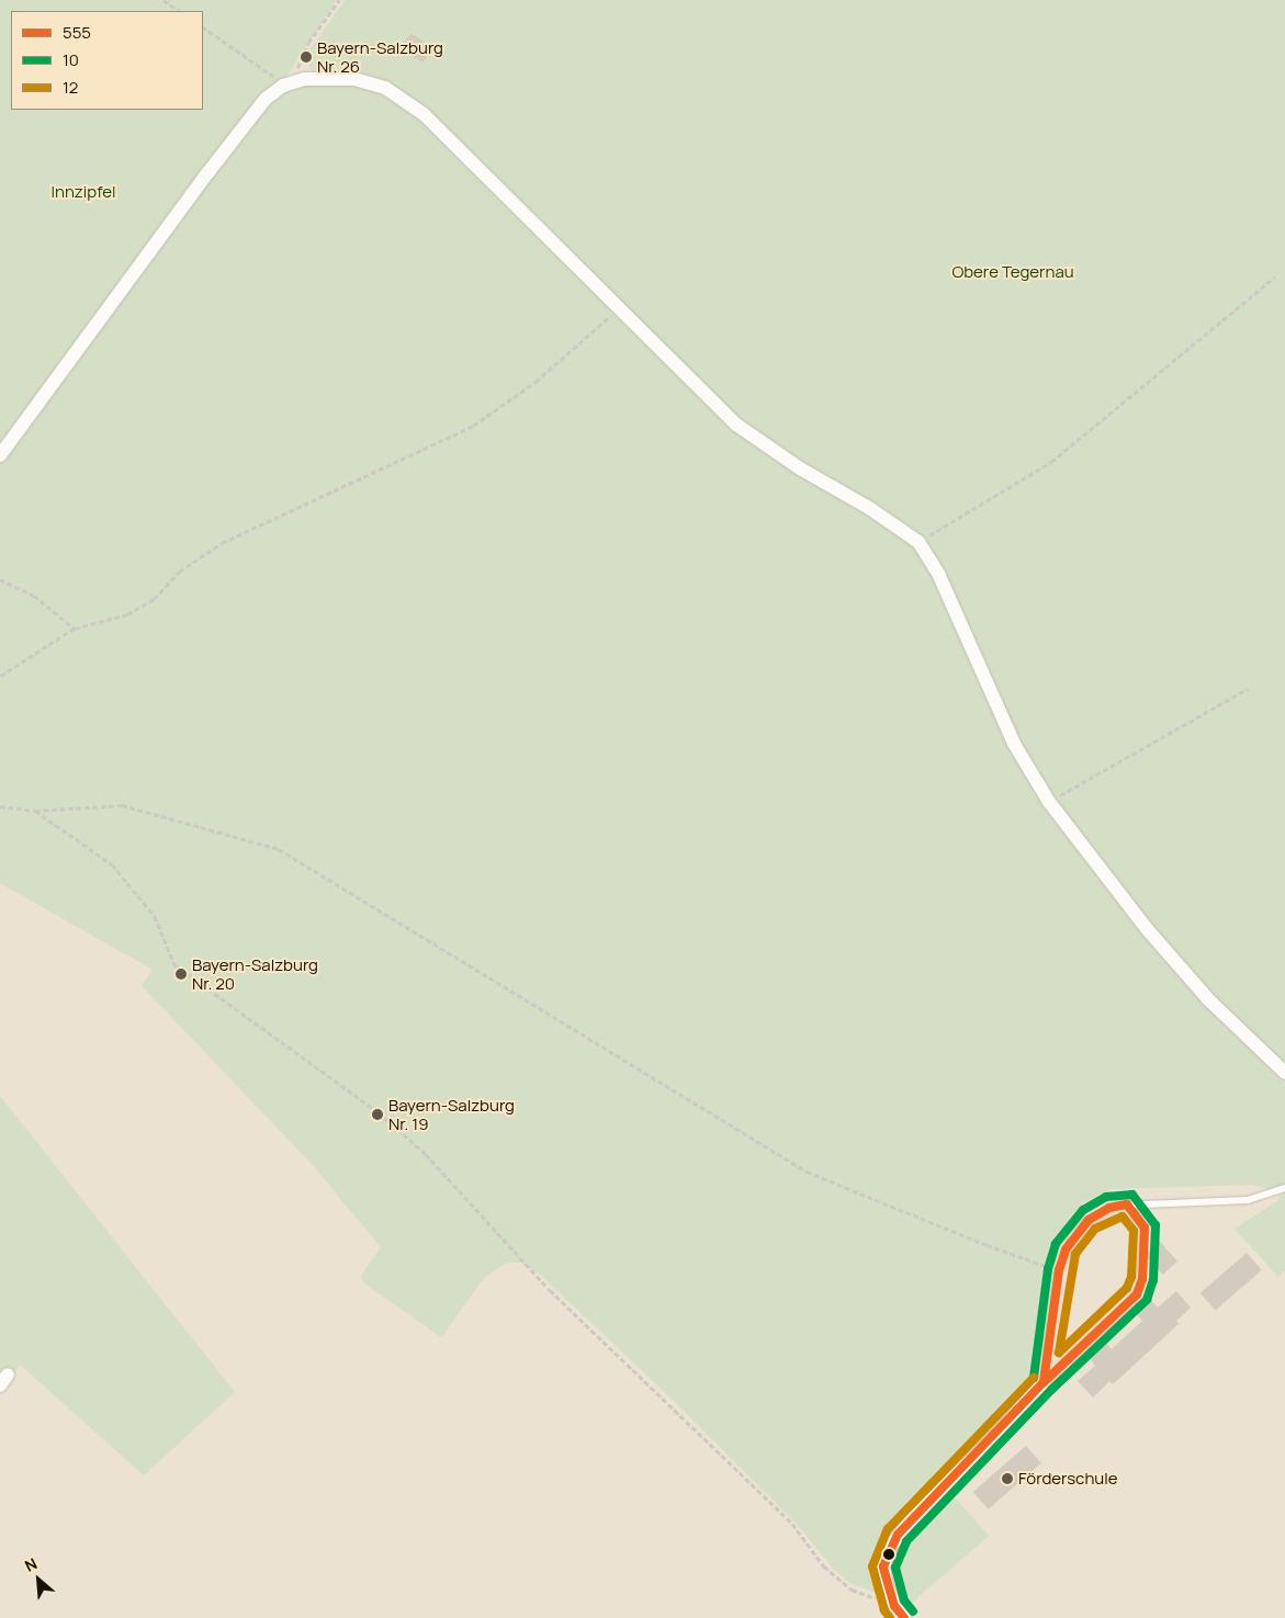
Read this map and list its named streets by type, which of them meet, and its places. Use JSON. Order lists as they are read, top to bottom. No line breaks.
{"parks":["Innzipfel","Obere Tegernau"],"places":["Bayern-Salzburg Nr. 26","Bayern-Salzburg Nr. 20","Bayern-Salzburg Nr. 19","Förderschule"],"lines":["transit line 10","transit line 555","transit line 12"],"legend":["555","10","12"],"north":"top left"}
